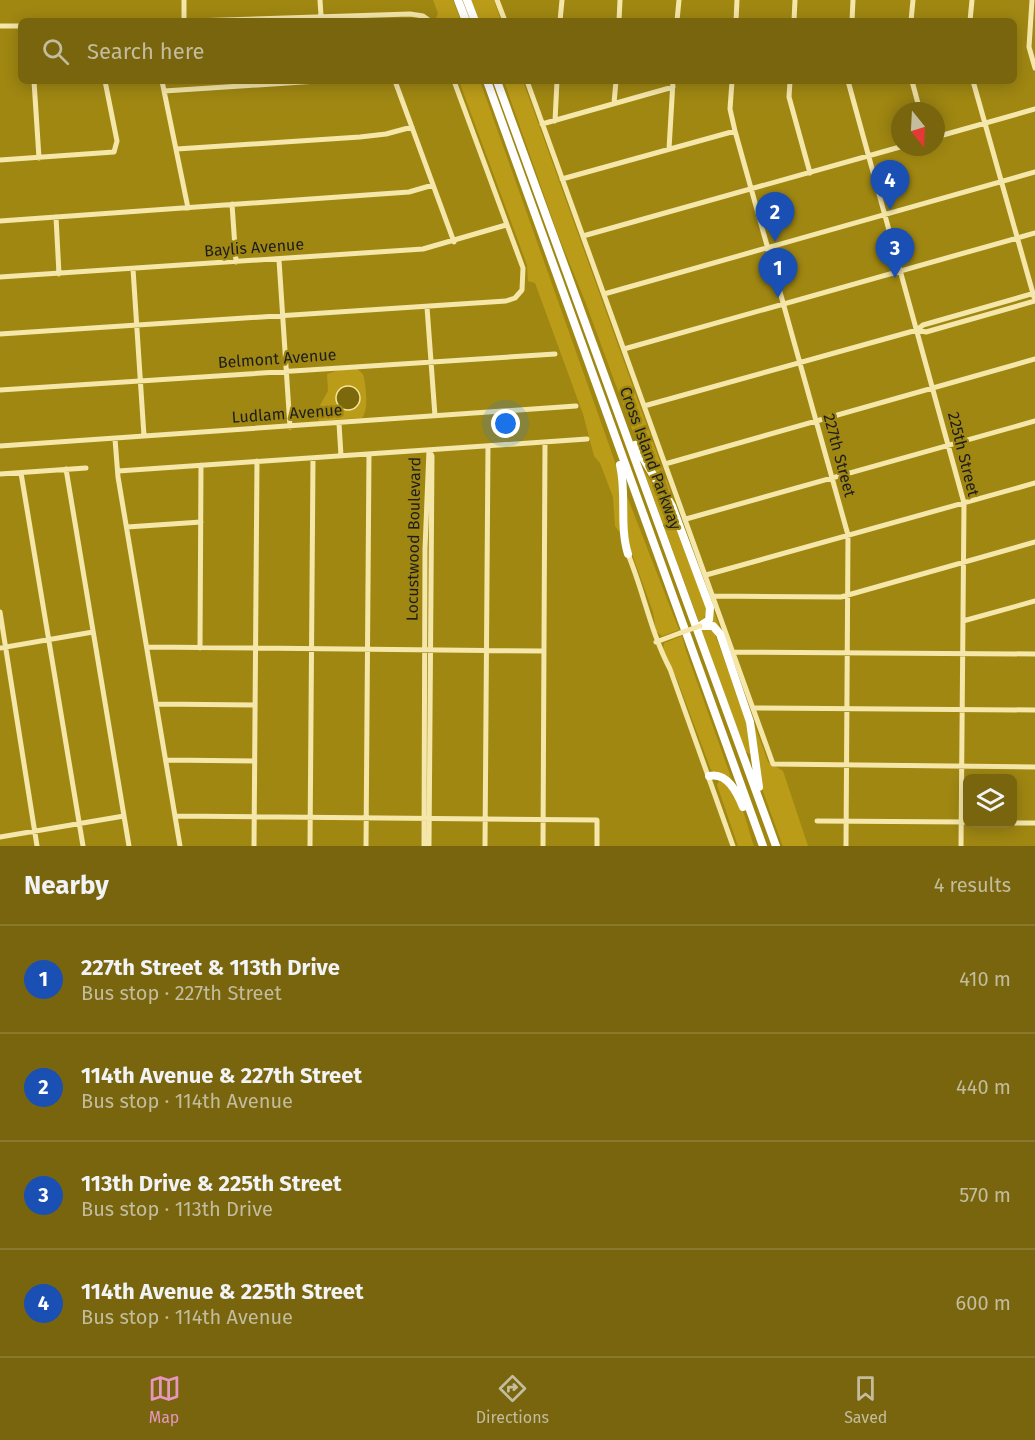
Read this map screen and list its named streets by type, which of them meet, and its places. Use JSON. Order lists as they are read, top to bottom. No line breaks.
{"streets":{"highway":["Cross Island Parkway"],"street":["Baylis Avenue","Belmont Avenue","Ludlam Avenue","225th Street","227th Street","Locustwood Boulevard"]},"crossings":[["227th Street","Cross Island Parkway"]],"north":"bottom","page":{"search":"Search here","pins":["4","2","3","1"],"heading":["Nearby","4 results"],"list":[{"mark":"1","name":"227th Street & 113th Drive","note":"Bus stop · 227th Street","value":"410 m"},{"mark":"2","name":"114th Avenue & 227th Street","note":"Bus stop · 114th Avenue","value":"440 m"},{"mark":"3","name":"113th Drive & 225th Street","note":"Bus stop · 113th Drive","value":"570 m"},{"mark":"4","name":"114th Avenue & 225th Street","note":"Bus stop · 114th Avenue","value":"600 m"}],"nav":["Map","Directions","Saved"]}}
